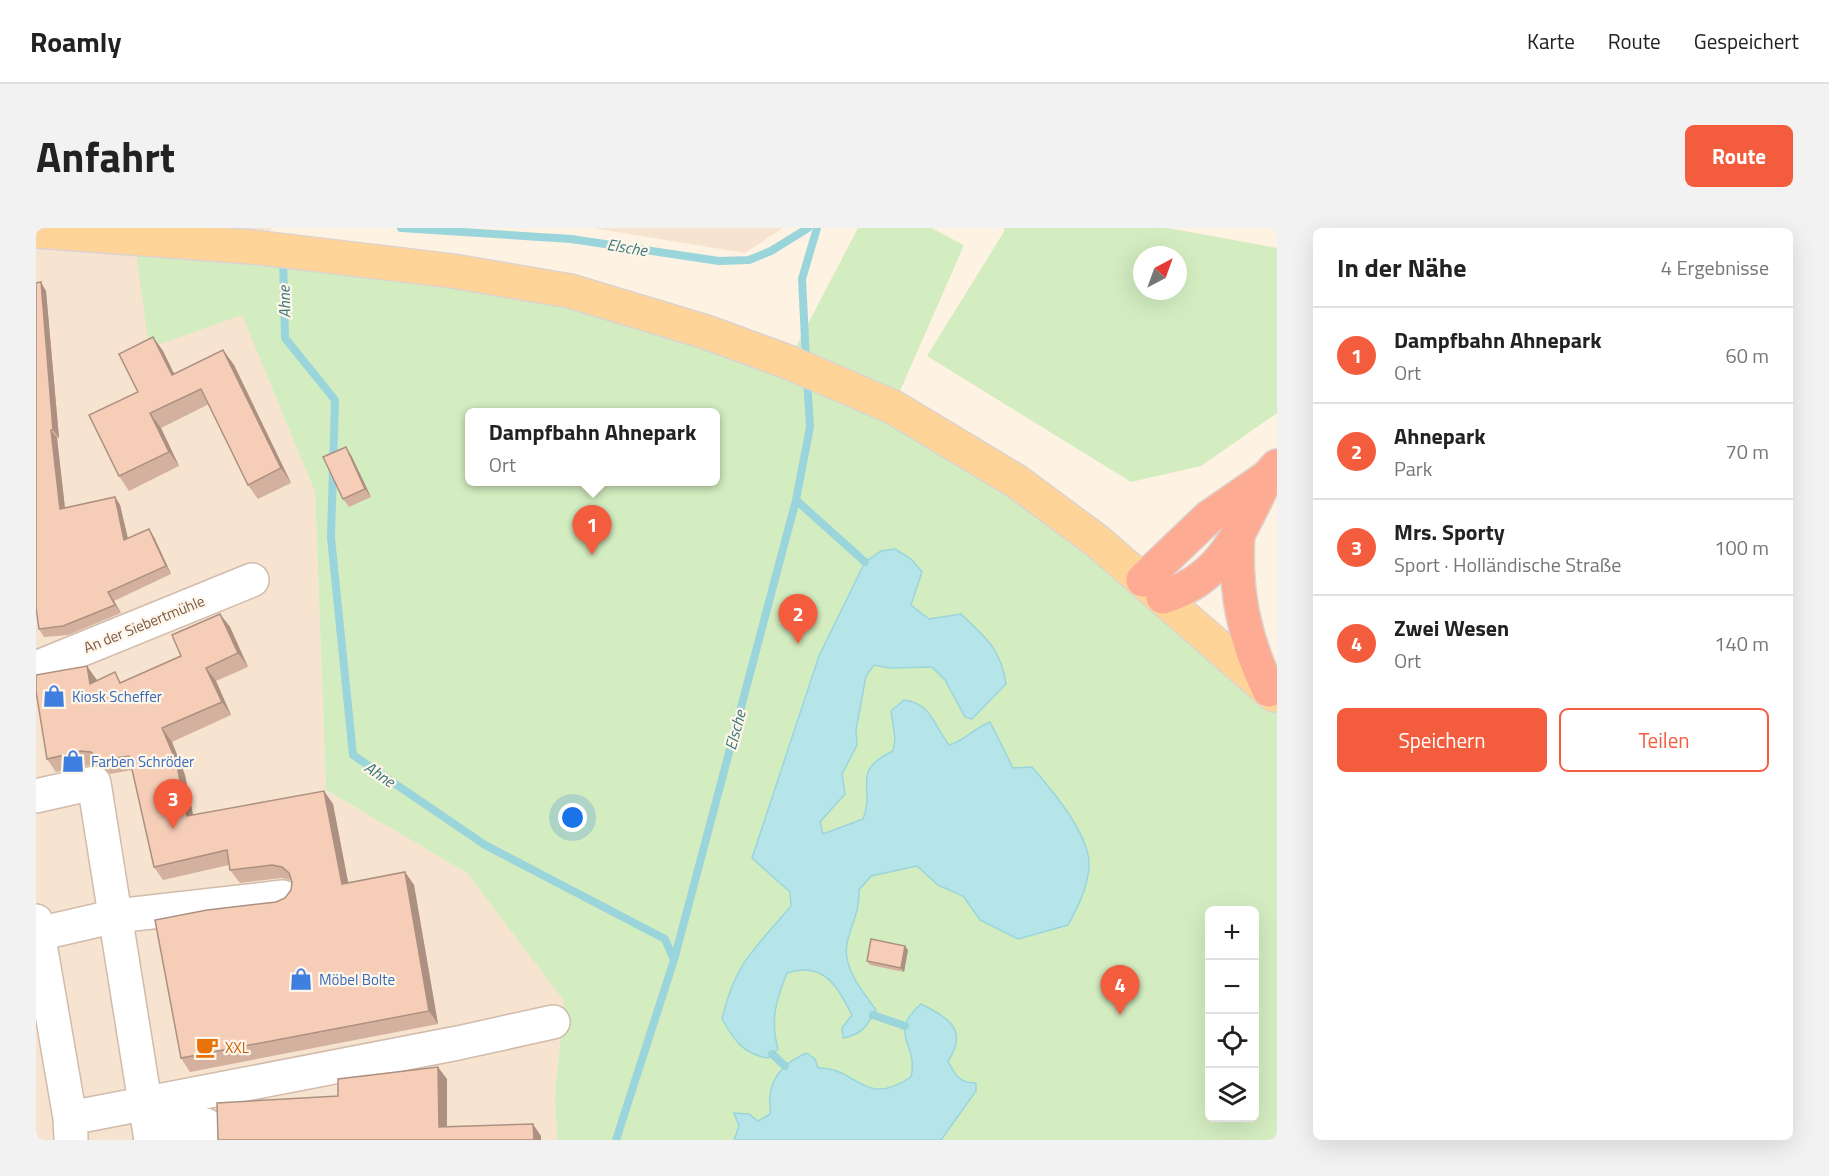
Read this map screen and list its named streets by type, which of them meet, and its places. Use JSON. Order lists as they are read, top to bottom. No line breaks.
{"streets":{"street":["An der Siebertmühle"]},"water":["Elsche","Ahne"],"places":{"shop":["Kiosk Scheffer","Farben Schröder","Möbel Bolte"],"cafe":["XXL"]},"north":"top right","page":{"header":"Roamly","nav":["Karte","Route","Gespeichert"],"title":"Anfahrt","buttons":["Route",["Speichern","Teilen"]],"heading":["In der Nähe","4 Ergebnisse"],"list":[{"mark":"1","name":"Dampfbahn Ahnepark","note":"Ort","value":"60 m"},{"mark":"2","name":"Ahnepark","note":"Park","value":"70 m"},{"mark":"3","name":"Mrs. Sporty","note":"Sport · Holländische Straße","value":"100 m"},{"mark":"4","name":"Zwei Wesen","note":"Ort","value":"140 m"}],"popup":["Dampfbahn Ahnepark","Ort"],"pins":["1","2","3","4"],"map_buttons":["+","−"]}}
